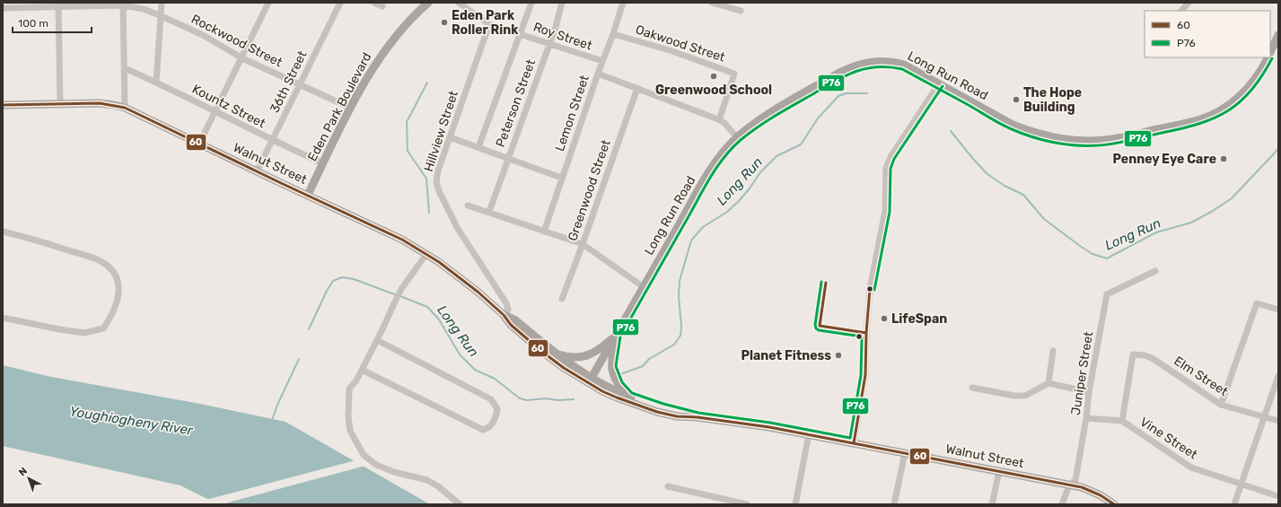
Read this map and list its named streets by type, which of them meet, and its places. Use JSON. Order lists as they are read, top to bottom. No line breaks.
{"streets":{"main road":["Long Run Road","Eden Park Boulevard","Walnut Street"],"street":["Roy Street","Rockwood Street","Oakwood Street","36th Street","Peterson Street","Kountz Street","Lemon Street","Hillview Street","Greenwood Street","Juniper Street","Elm Street","Vine Street"]},"crossings":[["Roy Street","Peterson Street"],["Roy Street","Lemon Street"],["Roy Street","Hillview Street"],["Rockwood Street","36th Street"],["Rockwood Street","Eden Park Boulevard"],["Oakwood Street","Lemon Street"],["Long Run Road","Walnut Street"],["36th Street","Kountz Street"],["36th Street","Walnut Street"],["Kountz Street","Eden Park Boulevard"],["Eden Park Boulevard","Walnut Street"],["Hillview Street","Walnut Street"],["Walnut Street","Juniper Street"],["Juniper Street","Vine Street"],["Elm Street","Vine Street"]],"water":["Long Run","Youghiogheny River"],"places":["Eden Park Roller Rink","Greenwood School","The Hope Building","Penney Eye Care","LifeSpan","Planet Fitness"],"lines":["transit line P76","transit line 60"],"legend":["60","P76"],"scale_bar":"100 m","north":"top left"}
